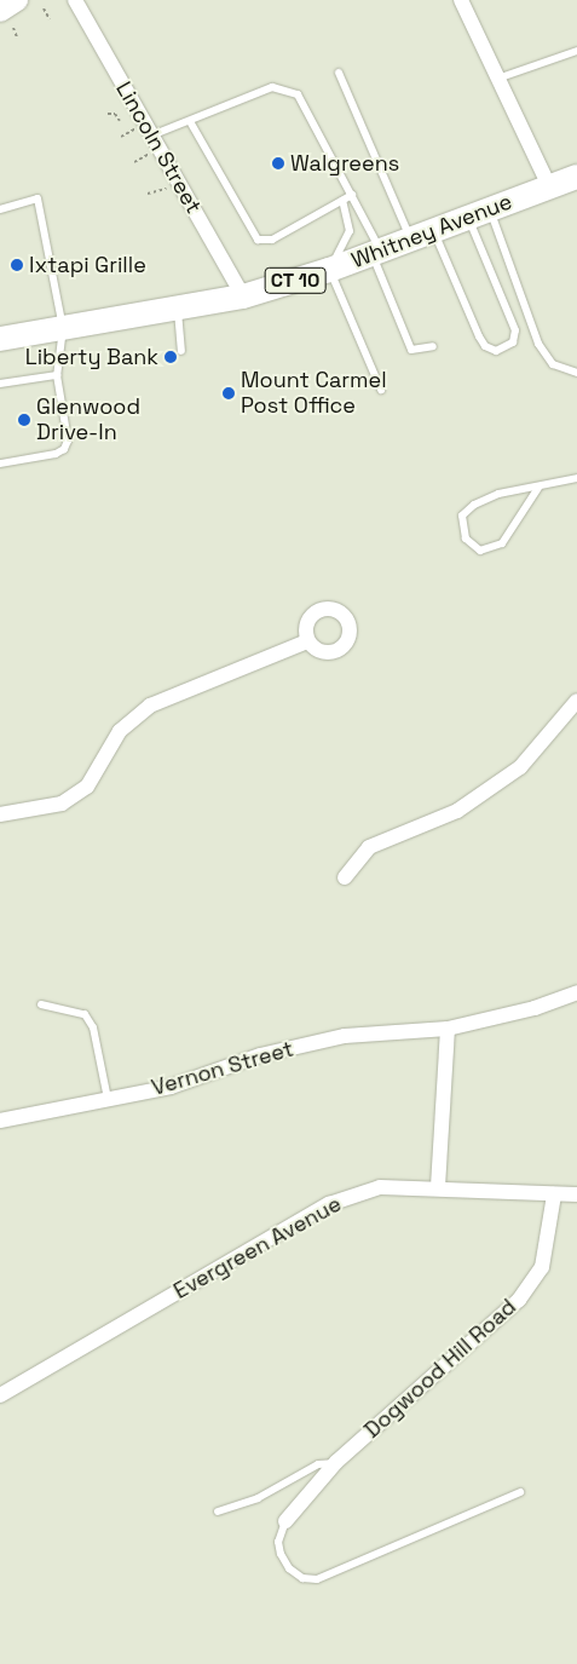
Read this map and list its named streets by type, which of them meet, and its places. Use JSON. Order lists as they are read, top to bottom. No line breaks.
{"streets":{"main road":["Whitney Avenue","CT 10"],"street":["Lincoln Street","Vernon Street","Evergreen Avenue","Dogwood Hill Road"]},"crossings":[["Lincoln Street","Whitney Avenue"],["Evergreen Avenue","Dogwood Hill Road"]],"places":["Walgreens","Ixtapi Grille","Liberty Bank","Mount Carmel Post Office","Glenwood Drive-In"]}
